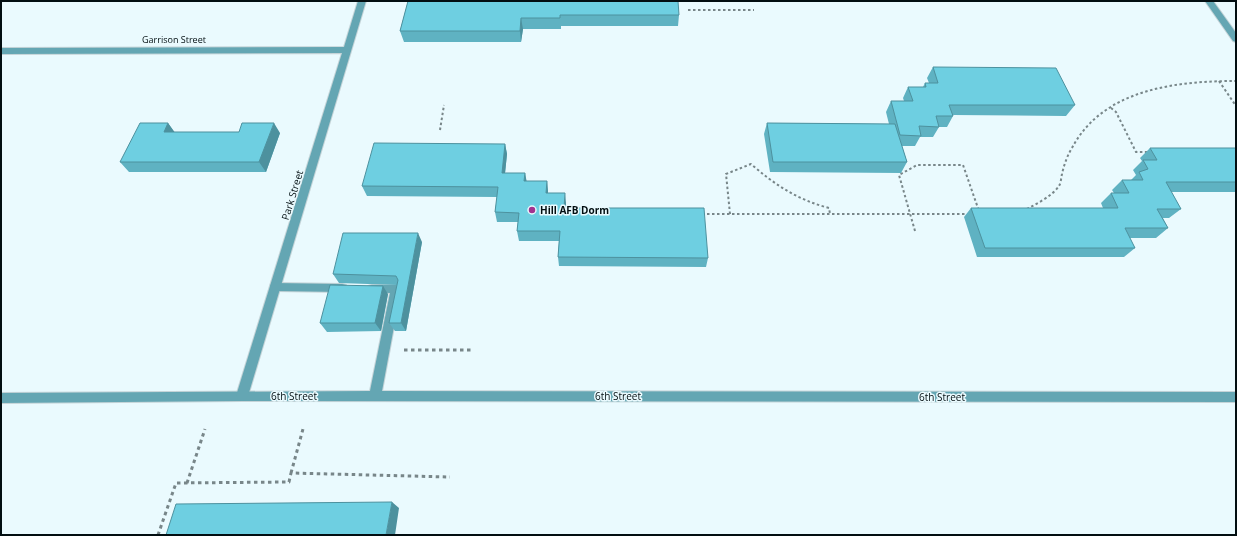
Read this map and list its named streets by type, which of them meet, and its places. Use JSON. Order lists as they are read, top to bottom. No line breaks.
{"streets":{"street":["Garrison Street","Park Street","6th Street"]},"crossings":[["Garrison Street","Park Street"],["Park Street","6th Street"]],"places":["Hill AFB Dorm"]}
